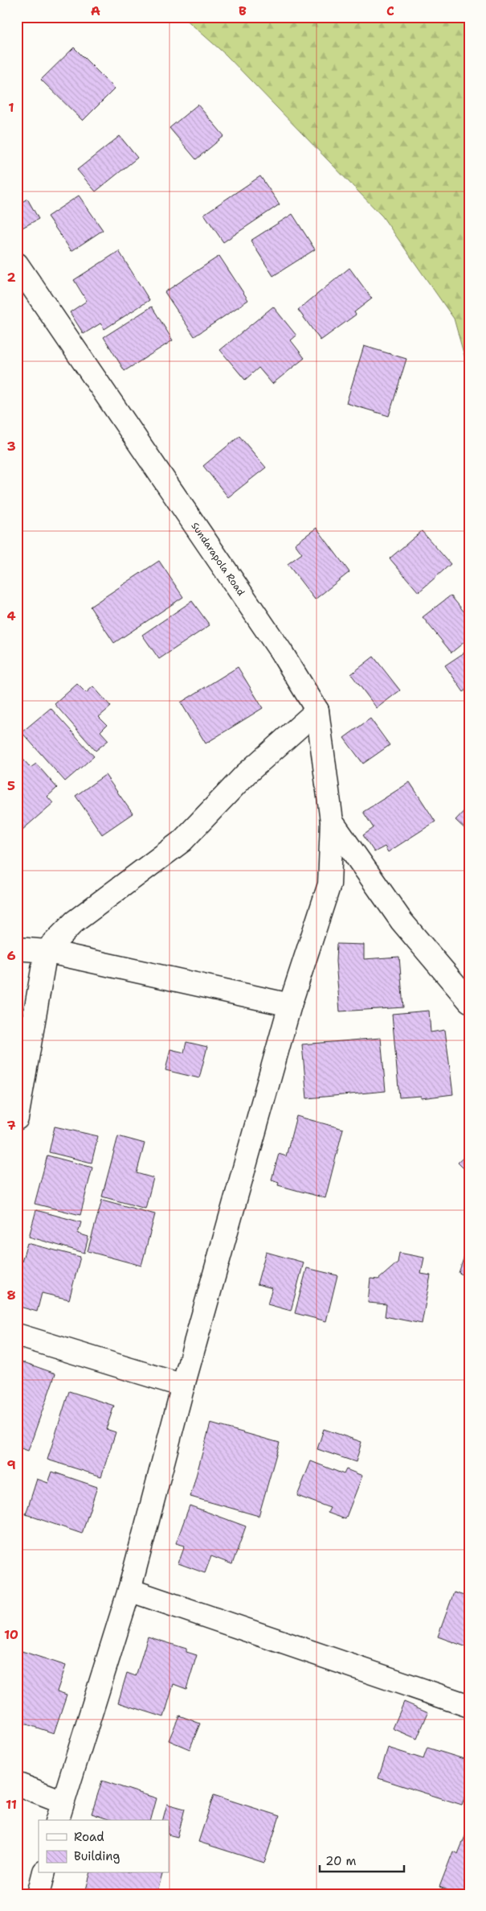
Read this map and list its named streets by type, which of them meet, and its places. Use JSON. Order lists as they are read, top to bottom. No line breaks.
{"streets":{"street":["Sundarapola Road"]},"legend":["Road","Building"],"scale_bar":"20 m","grid":{"columns":["A","B","C"],"rows":["1","2","3","4","5","6","7","8","9","10","11"]}}
